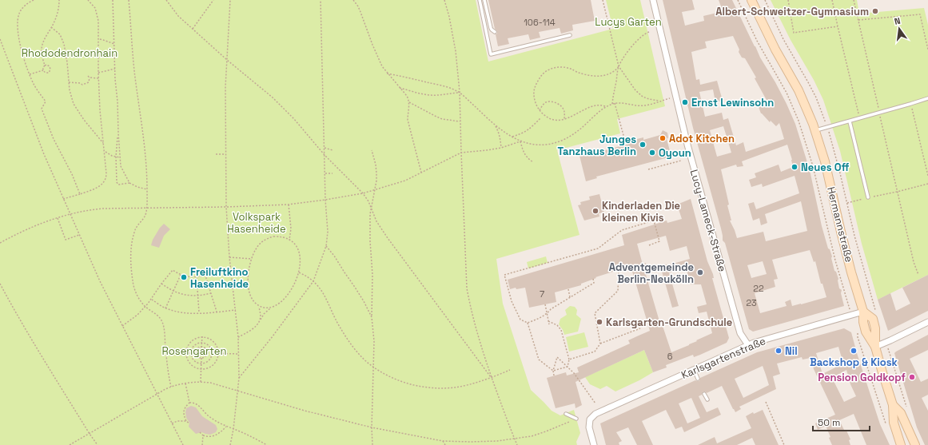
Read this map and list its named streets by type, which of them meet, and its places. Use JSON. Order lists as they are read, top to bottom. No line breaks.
{"streets":{"main road":["Hermannstraße"],"street":["Lucy-Lameck-Straße","Karlsgartenstraße"]},"crossings":[["Lucy-Lameck-Straße","Karlsgartenstraße"],["Hermannstraße","Karlsgartenstraße"]],"parks":["Lucys Garten","Rhododendronhain","Volkspark Hasenheide","Rosengarten"],"places":["Albert-Schweitzer-Gymnasium","Ernst Lewinsohn","Adot Kitchen","Junges Tanzhaus Berlin","Oyoun","Neues Off","Kinderladen Die kleinen Kivis","Adventgemeinde Berlin-Neukölln","Freiluftkino Hasenheide","Karlsgarten-Grundschule","Nil","Backshop & Kiosk","Pension Goldkopf"],"house_numbers":["106-114","22","7","23","6"],"scale_bar":"50 m","north":"top"}
